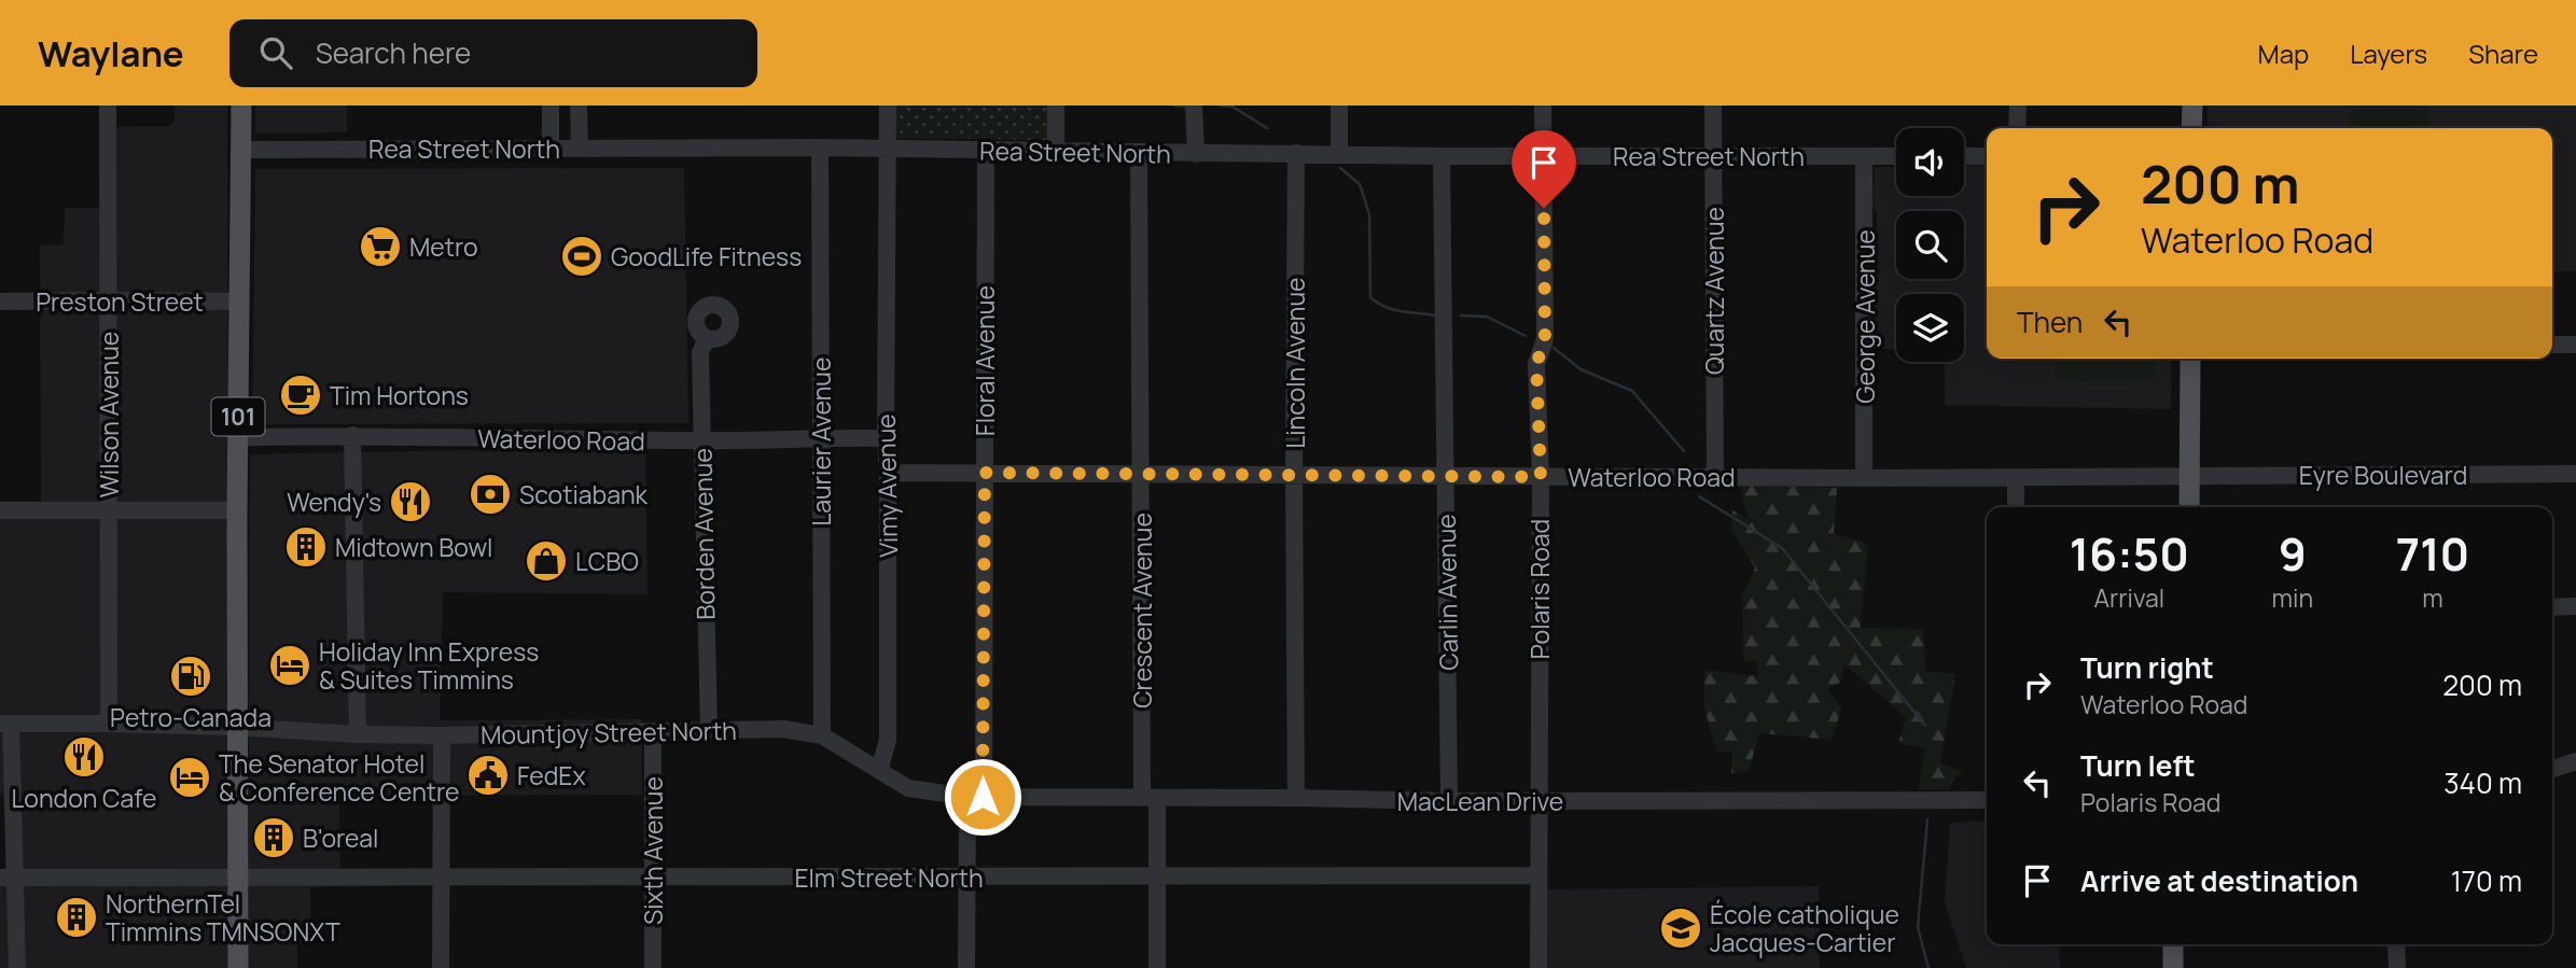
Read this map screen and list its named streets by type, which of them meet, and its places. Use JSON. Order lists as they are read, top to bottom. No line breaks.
{"streets":{"main road":["101"],"street":["Rea Street North","Quartz Avenue","Preston Street","George Avenue","Floral Avenue","Lincoln Avenue","Wilson Avenue","Waterloo Road","Laurier Avenue","Eyre Boulevard","Vimy Avenue","Borden Avenue","Polaris Road","Carlin Avenue","Crescent Avenue","Mountjoy Street North","MacLean Drive","Sixth Avenue","Elm Street North"]},"crossings":[["Rea Street North","Quartz Avenue"],["Rea Street North","George Avenue"],["Rea Street North","Floral Avenue"],["Rea Street North","Lincoln Avenue"],["Rea Street North","101"],["Rea Street North","Laurier Avenue"],["Rea Street North","Vimy Avenue"],["Rea Street North","Polaris Road"],["Rea Street North","Carlin Avenue"],["Rea Street North","Crescent Avenue"],["Quartz Avenue","Waterloo Road"],["Preston Street","Wilson Avenue"],["Preston Street","101"],["George Avenue","Waterloo Road"],["Floral Avenue","Waterloo Road"],["Floral Avenue","MacLean Drive"],["Floral Avenue","Elm Street North"],["Lincoln Avenue","Waterloo Road"],["Lincoln Avenue","MacLean Drive"],["Wilson Avenue","Mountjoy Street North"],["101","Waterloo Road"],["101","Mountjoy Street North"],["101","Elm Street North"],["Waterloo Road","Laurier Avenue"],["Waterloo Road","Eyre Boulevard"],["Waterloo Road","Vimy Avenue"],["Waterloo Road","Borden Avenue"],["Waterloo Road","Polaris Road"],["Waterloo Road","Carlin Avenue"],["Waterloo Road","Crescent Avenue"],["Laurier Avenue","Mountjoy Street North"],["Vimy Avenue","Mountjoy Street North"],["Borden Avenue","Mountjoy Street North"],["Polaris Road","MacLean Drive"],["Polaris Road","Elm Street North"],["Carlin Avenue","MacLean Drive"],["Crescent Avenue","MacLean Drive"],["Crescent Avenue","Elm Street North"],["Mountjoy Street North","Sixth Avenue"],["Sixth Avenue","Elm Street North"]],"places":{"supermarket":["Metro"],"sports":["GoodLife Fitness"],"cafe":["Tim Hortons"],"bank":["Scotiabank"],"restaurant":["Wendy's","London Cafe"],"building":["Midtown Bowl","B'oreal","NorthernTel Timmins TMNSONXT"],"shop":["LCBO"],"hotel":["Holiday Inn Express & Suites Timmins","The Senator Hotel & Conference Centre"],"fuel station":["Petro-Canada"],"public building":["FedEx"],"school or university":["École catholique Jacques-Cartier"]},"page":{"header":"Waylane","search":"Search here","nav":["Map","Layers","Share"],"turn":["200 m","Waterloo Road"],"then":"Then","eta":["16:50","Arrival","9","min","710","m"],"list":[{"name":"Turn right","note":"Waterloo Road","value":"200 m"},{"name":"Turn left","note":"Polaris Road","value":"340 m"},{"name":"Arrive at destination","value":"170 m"}]}}
